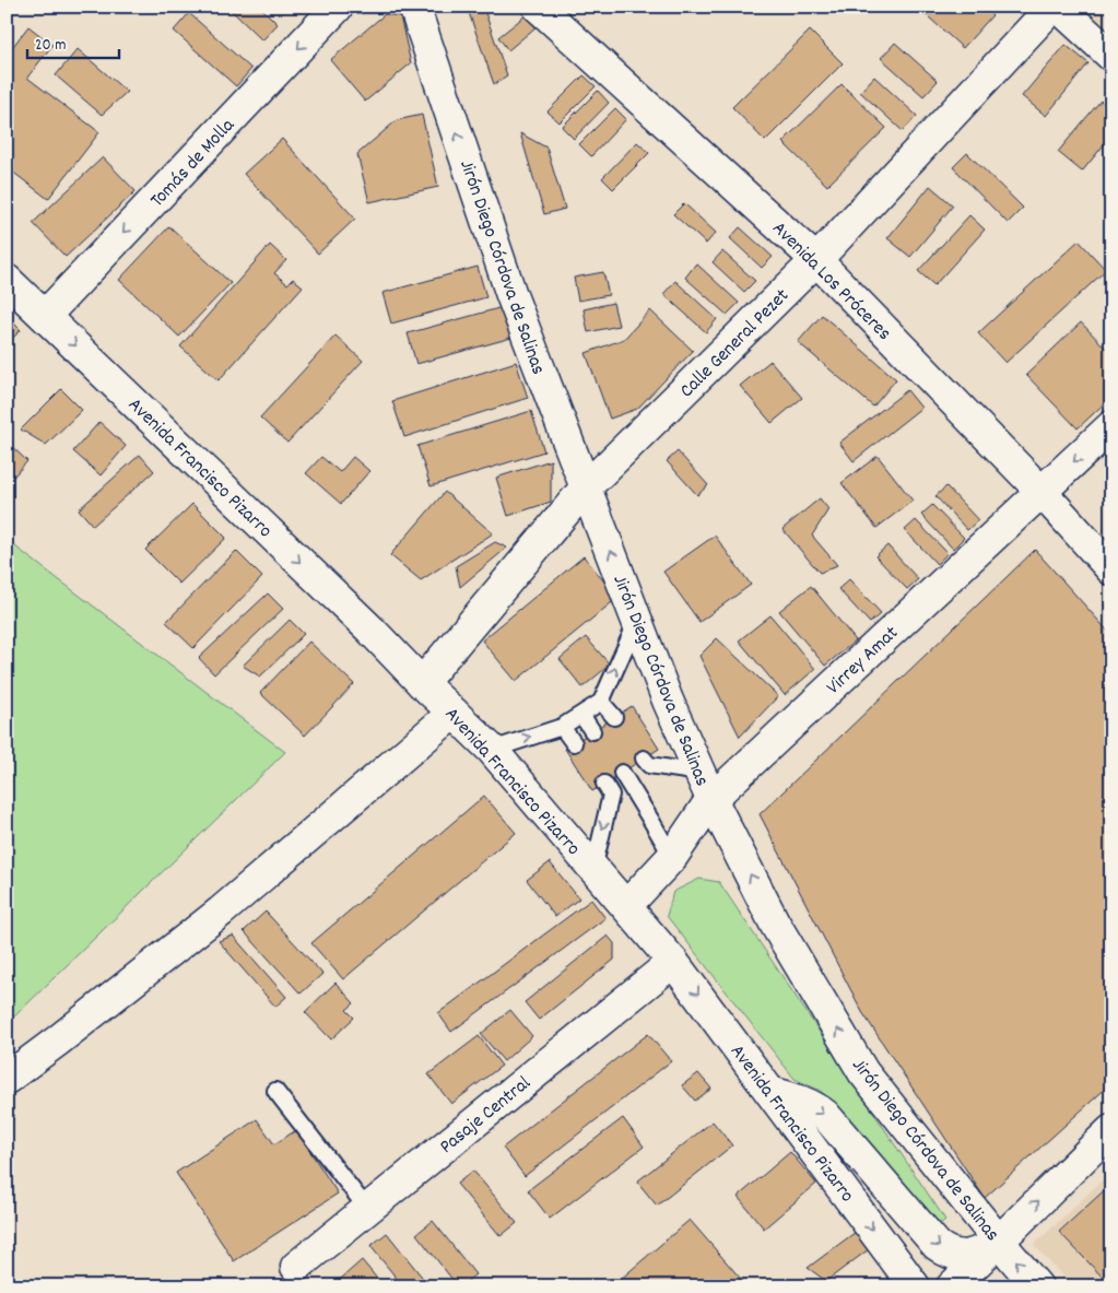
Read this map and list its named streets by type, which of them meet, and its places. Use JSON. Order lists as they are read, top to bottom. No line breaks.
{"streets":{"street":["Tomás de Molla","Jirón Diego Córdova de Salinas","Avenida Los Próceres","Calle General Pezet","Avenida Francisco Pizarro","Virrey Amat","Pasaje Central"]},"crossings":[["Tomás de Molla","Avenida Francisco Pizarro"],["Jirón Diego Córdova de Salinas","Calle General Pezet"],["Jirón Diego Córdova de Salinas","Virrey Amat"],["Avenida Los Próceres","Calle General Pezet"],["Avenida Los Próceres","Virrey Amat"],["Calle General Pezet","Avenida Francisco Pizarro"],["Avenida Francisco Pizarro","Virrey Amat"],["Avenida Francisco Pizarro","Pasaje Central"]],"one_way":["Tomás de Molla","Jirón Diego Córdova de Salinas","Avenida Francisco Pizarro"],"scale_bar":"20 m"}
